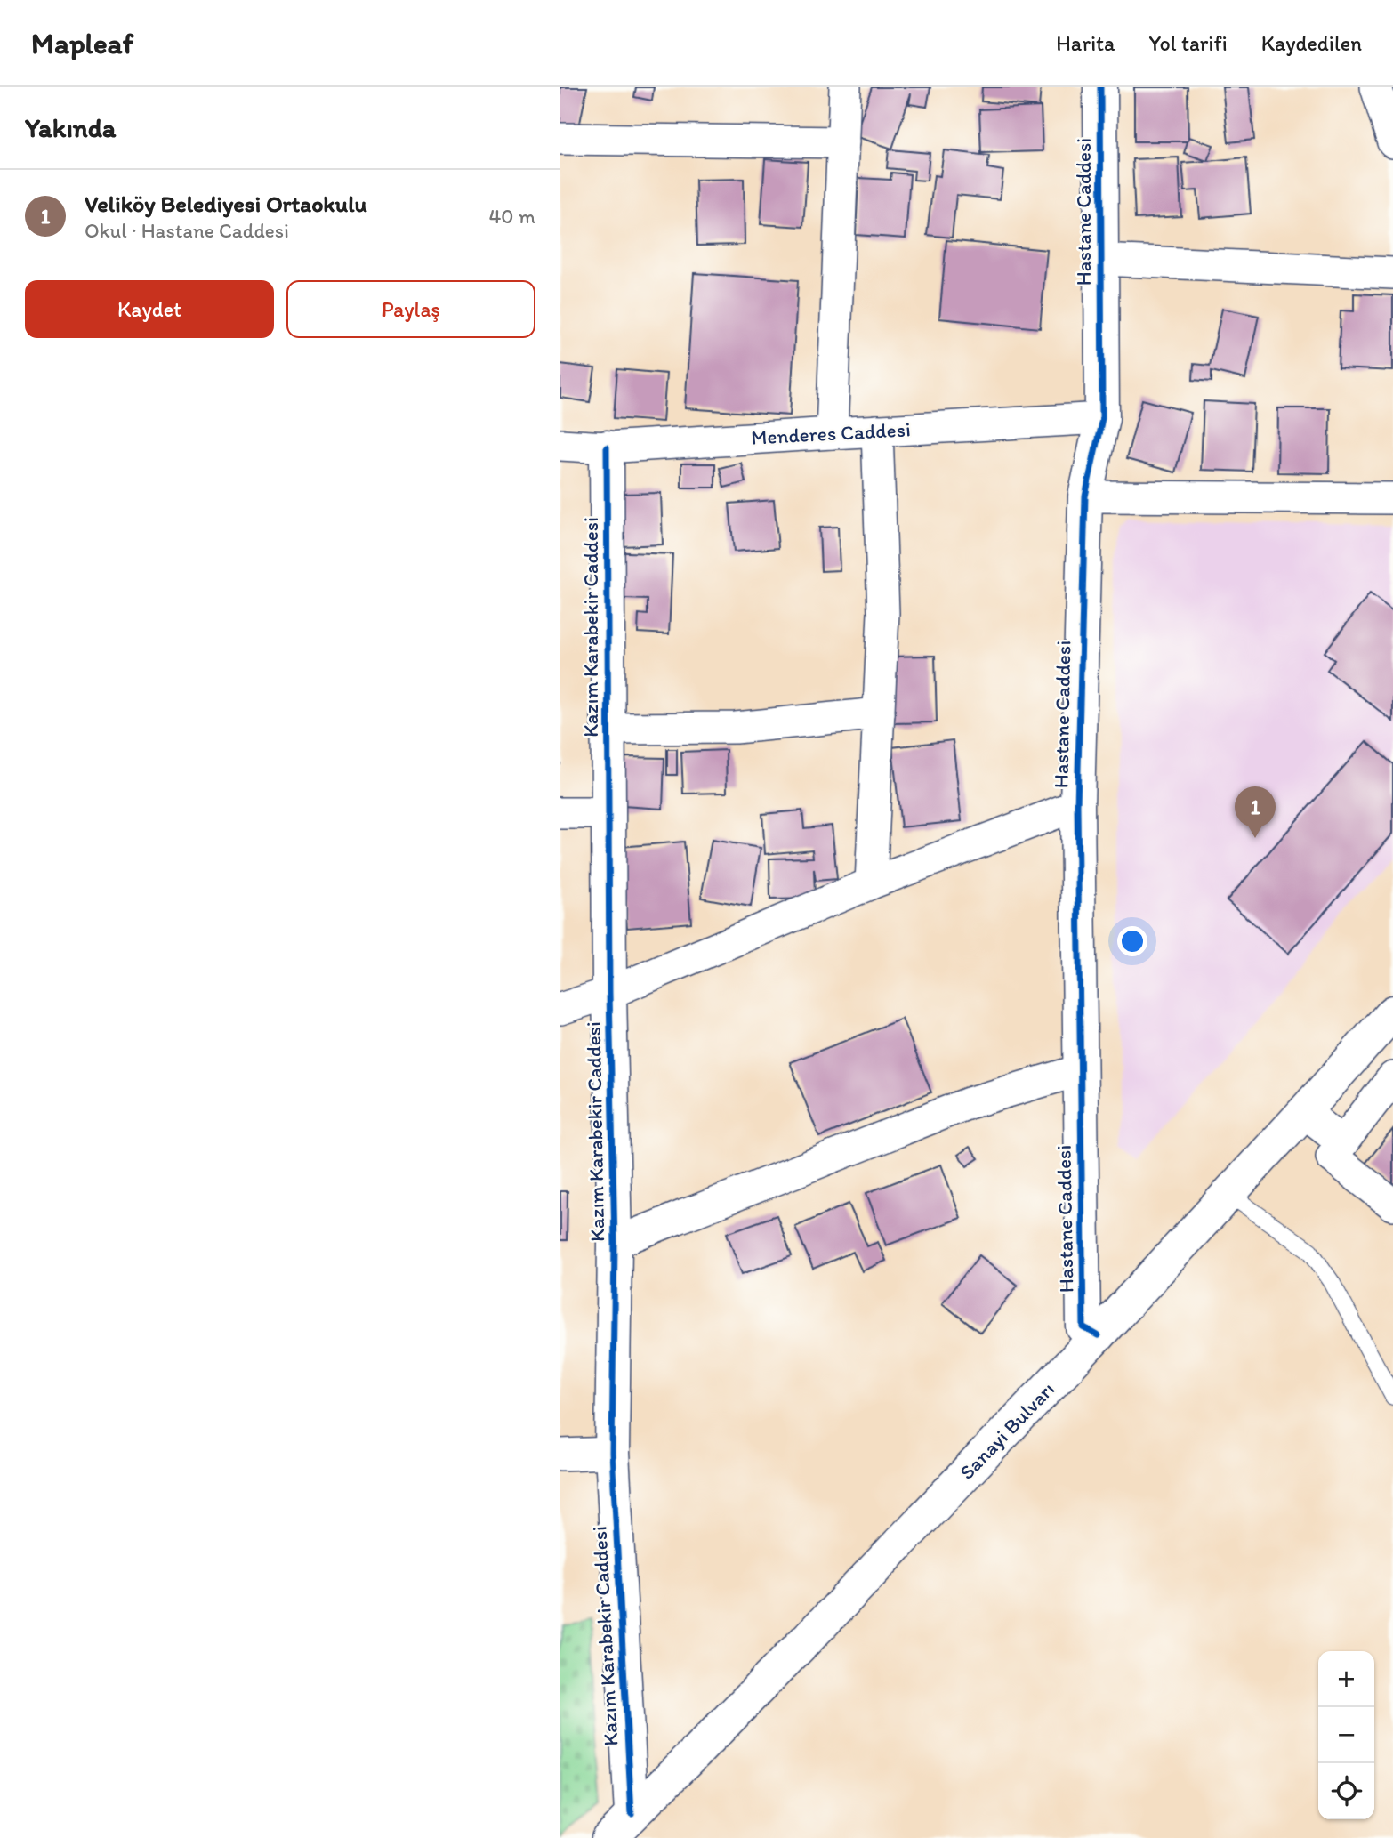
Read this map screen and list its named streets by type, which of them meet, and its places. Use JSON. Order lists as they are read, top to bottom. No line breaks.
{"streets":{"street":["Hastane Caddesi","Menderes Caddesi","Kazım Karabekir Caddesi","Sanayi Bulvarı"]},"crossings":[["Hastane Caddesi","Menderes Caddesi"],["Hastane Caddesi","Sanayi Bulvarı"],["Menderes Caddesi","Kazım Karabekir Caddesi"],["Kazım Karabekir Caddesi","Sanayi Bulvarı"]],"page":{"header":"Mapleaf","nav":["Harita","Yol tarifi","Kaydedilen"],"heading":"Yakında","list":[{"mark":"1","name":"Veliköy Belediyesi Ortaokulu","note":"Okul · Hastane Caddesi","value":"40 m"}],"buttons":["Kaydet","Paylaş"],"pins":"1","map_buttons":["+","−"]}}
